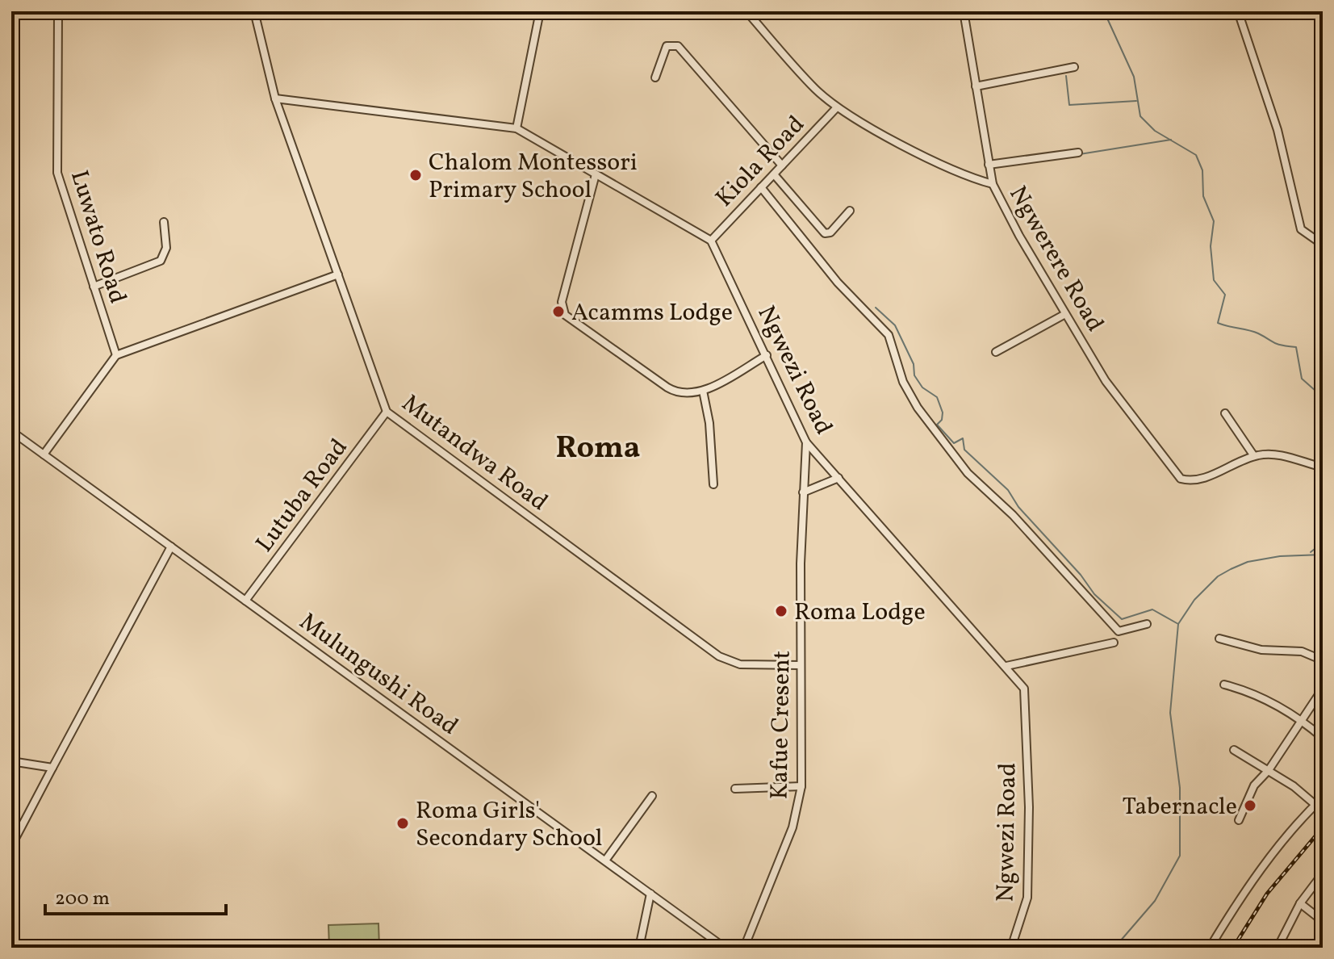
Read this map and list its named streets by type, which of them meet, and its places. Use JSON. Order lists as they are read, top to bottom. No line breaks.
{"streets":{"street":["Kiola Road","Luwato Road","Ngwerere Road","Ngwezi Road","Mutandwa Road","Lutuba Road","Mulungushi Road","Kafue Cresent"]},"crossings":[["Kiola Road","Ngwerere Road"],["Kiola Road","Ngwezi Road"],["Ngwezi Road","Kafue Cresent"],["Mutandwa Road","Lutuba Road"],["Mutandwa Road","Kafue Cresent"],["Lutuba Road","Mulungushi Road"]],"districts":["Roma"],"places":["Chalom Montessori Primary School","Acamms Lodge","Roma Lodge","Tabernacle","Roma Girls' Secondary School"],"scale_bar":"200 m"}
